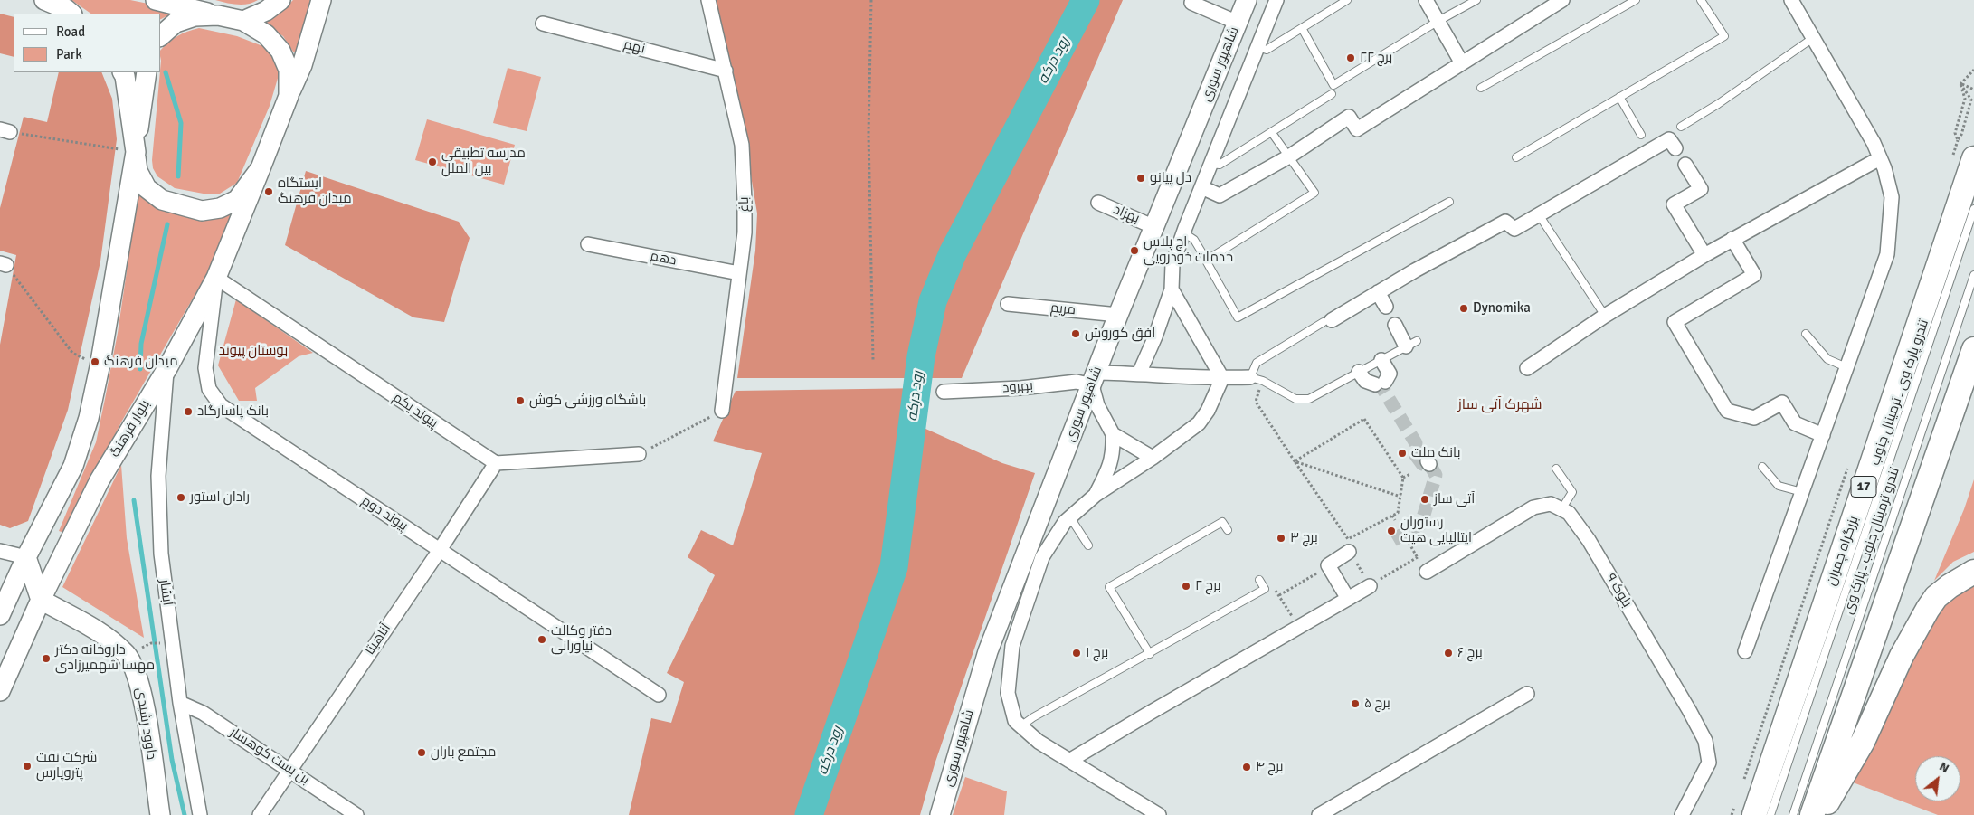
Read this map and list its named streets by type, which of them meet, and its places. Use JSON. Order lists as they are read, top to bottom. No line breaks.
{"streets":{"highway":["17","بزرگراه چمران"],"main road":["شاهپور سوری","بلوار فرهنگ","داوود رشیدی"],"street":["نهم","باغ","بهزاد","دهم","مریم","بهرود","پیوند یکم","پیوند دوم","بلوک ۹","آبشار","آناهیتا","بن بست کوهسار"],"lane":["تندرو پارک وی ـ ترمینال جنوب","تندرو ترمینال جنوب ـ پارک وی"]},"crossings":[["نهم","باغ"],["شاهپور سوری","بهزاد"],["شاهپور سوری","مریم"],["شاهپور سوری","بهرود"],["باغ","دهم"],["پیوند یکم","بلوار فرهنگ"],["پیوند یکم","پیوند دوم"],["پیوند یکم","آناهیتا"],["بلوار فرهنگ","پیوند دوم"],["بلوار فرهنگ","آبشار"],["بلوار فرهنگ","داوود رشیدی"],["پیوند دوم","آناهیتا"],["آبشار","بن بست کوهسار"],["آناهیتا","بن بست کوهسار"]],"districts":["شهرک آتی ساز"],"water":["رود درکه"],"parks":["بوستان پیوند"],"places":["برج ۲۲","مدرسه تطبیقی بین الملل","دل پیانو","ایستگاه میدان فرهنگ","اچ پلاس خدمات خودرویی","Dynomika","افق کوروش","میدان فرهنگ","باشگاه ورزشی کوش","بانک پاسارگاد","بانک ملت","رادان استور","آتی ساز","رستوران ایتالیایی هیت","برج ۳","برج ۲","دفتر وکالت نیاورانی","برج ۱","برج ۶","داروخانه دکتر مهسا شهمیرزادی","برج ۵","مجتمع باران","شرکت نفت پتروپارس","برج ۴"],"legend":["Road","Park"],"north":"top right"}
